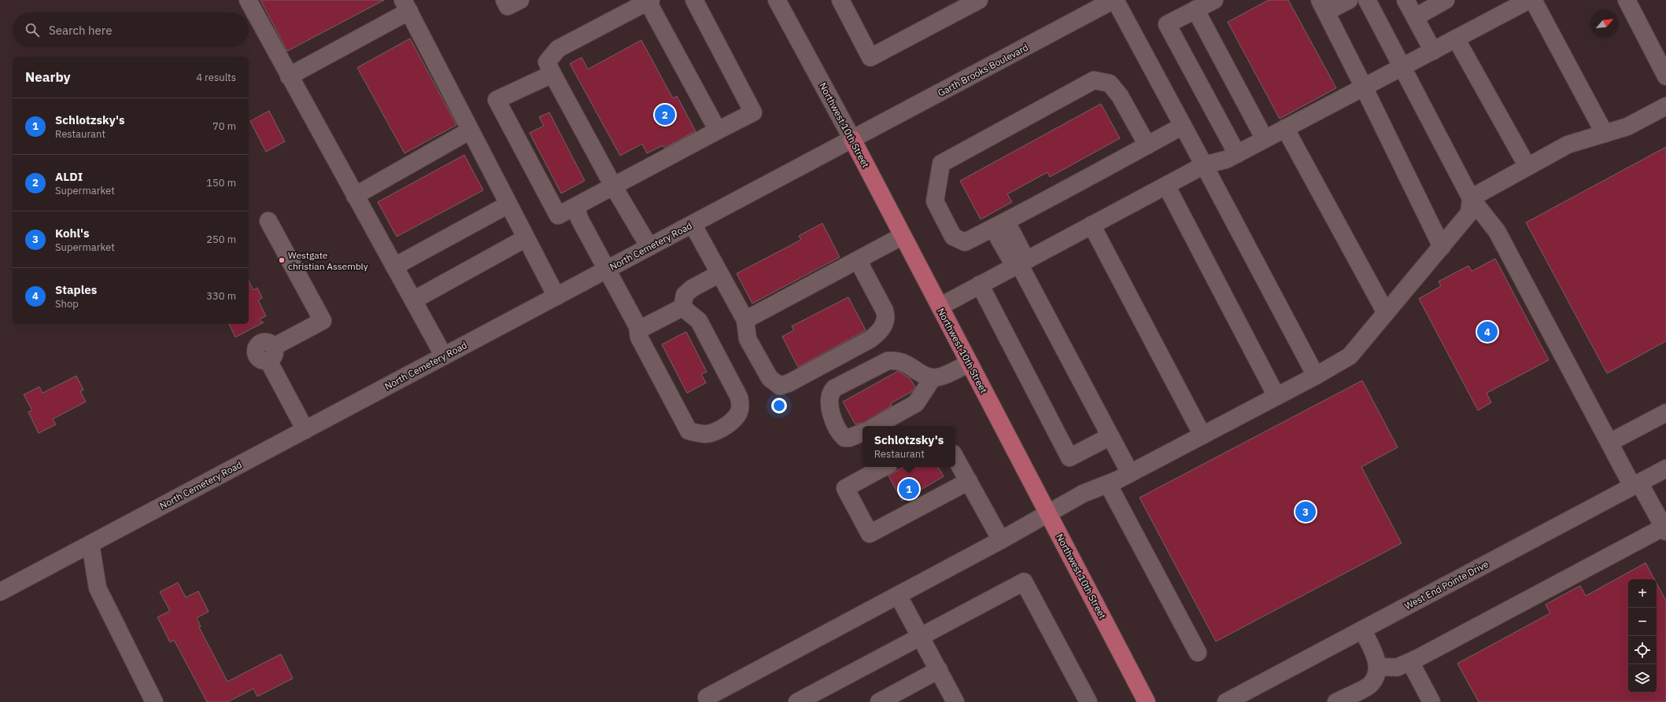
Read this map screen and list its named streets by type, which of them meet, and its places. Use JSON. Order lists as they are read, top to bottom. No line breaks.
{"streets":{"main road":["Northwest 10th Street"],"street":["Garth Brooks Boulevard","North Cemetery Road","West End Pointe Drive"]},"crossings":[["Garth Brooks Boulevard","Northwest 10th Street"],["Garth Brooks Boulevard","North Cemetery Road"],["Northwest 10th Street","North Cemetery Road"]],"places":["Westgate christian Assembly"],"north":"top right","page":{"search":"Search here","heading":["Nearby","4 results"],"list":[{"mark":"1","name":"Schlotzsky's","note":"Restaurant","value":"70 m"},{"mark":"2","name":"ALDI","note":"Supermarket","value":"150 m"},{"mark":"3","name":"Kohl's","note":"Supermarket","value":"250 m"},{"mark":"4","name":"Staples","note":"Shop","value":"330 m"}],"pins":["2","4","1","3"],"popup":["Schlotzsky's","Restaurant"],"map_buttons":["+","−"]}}
